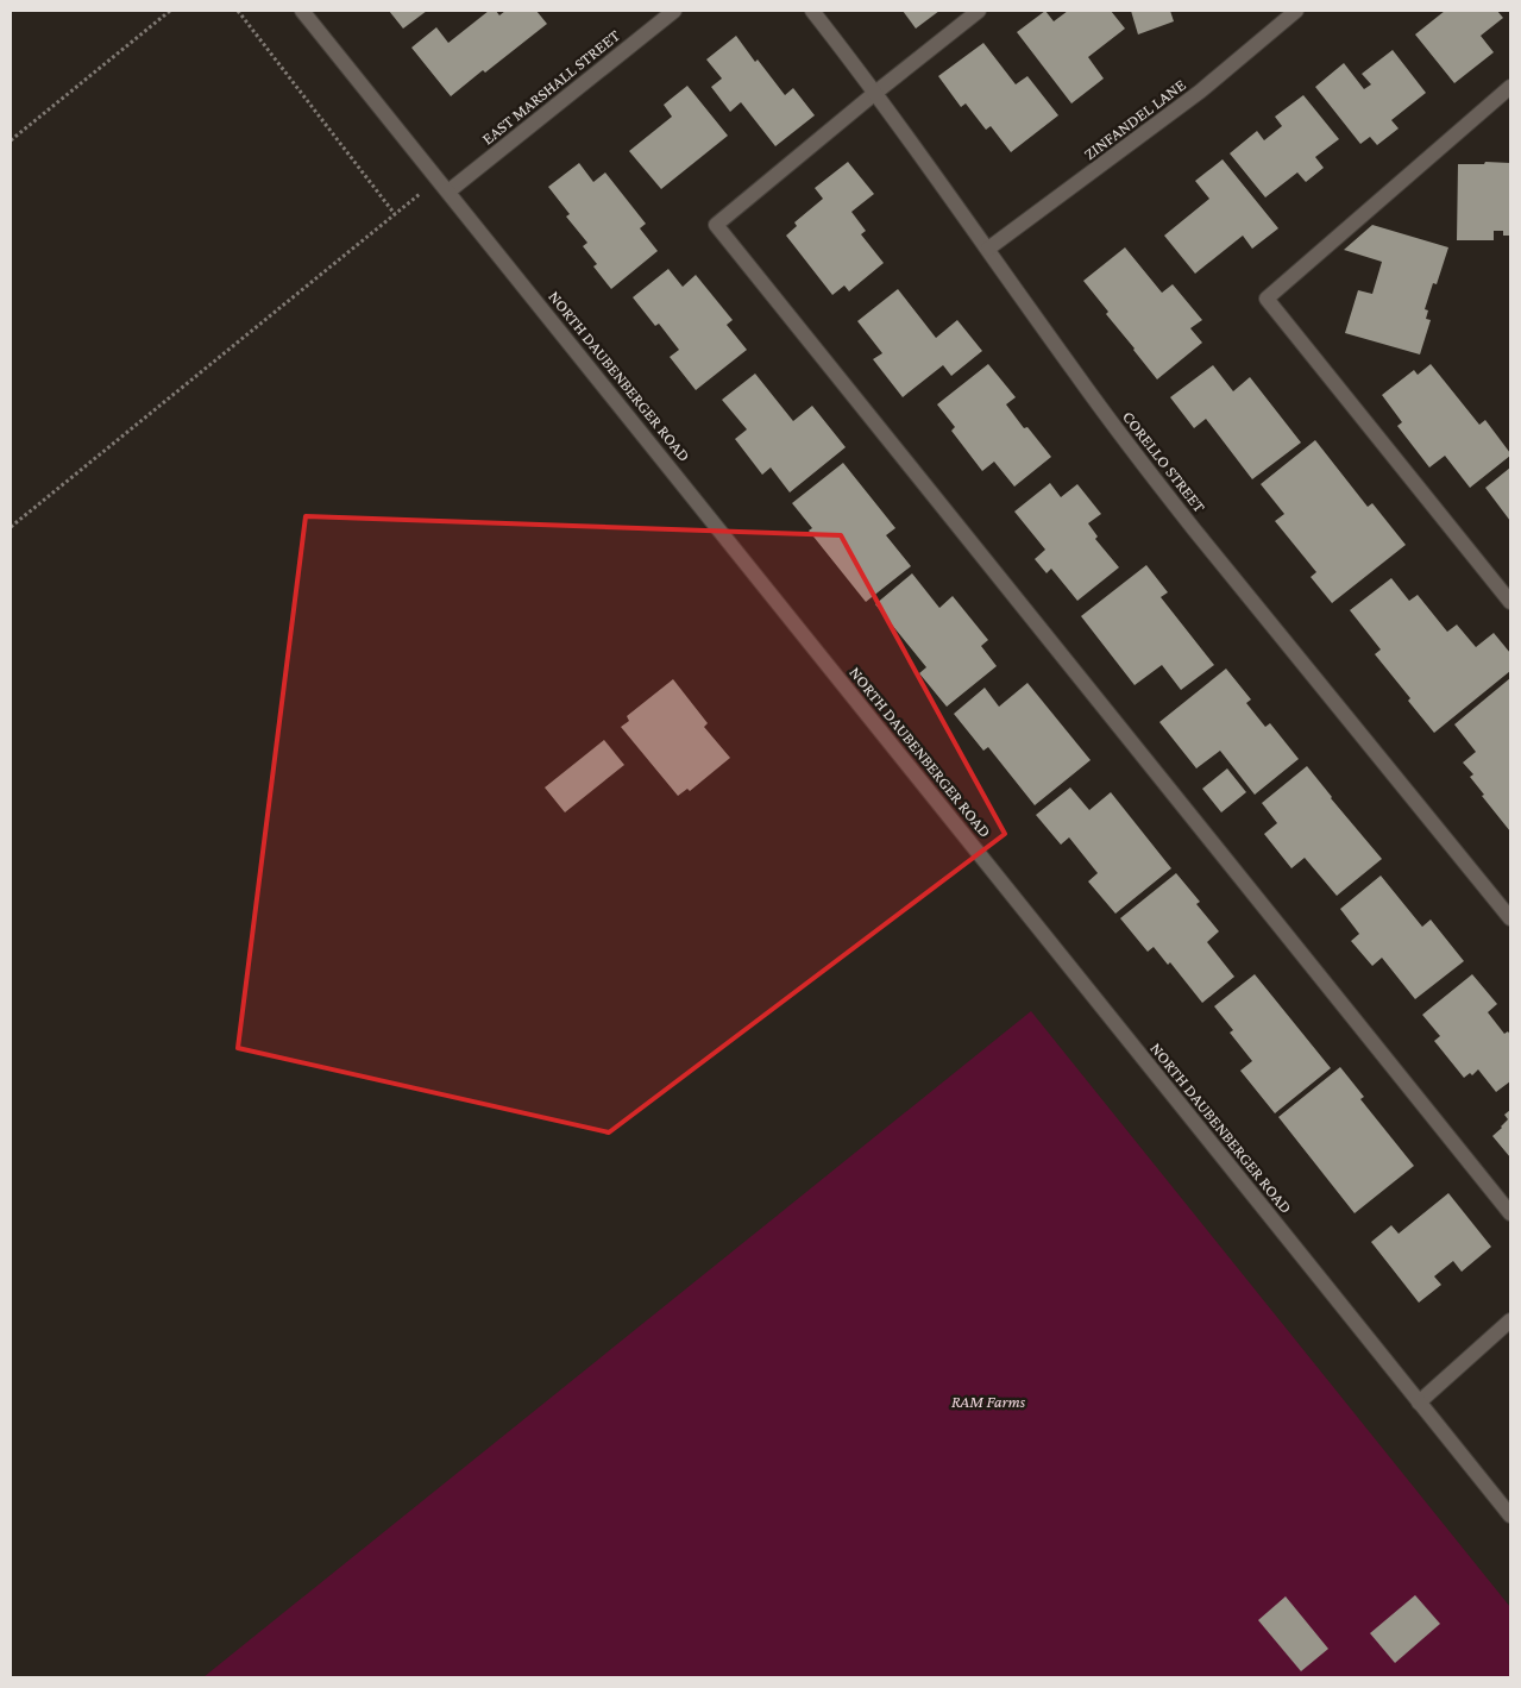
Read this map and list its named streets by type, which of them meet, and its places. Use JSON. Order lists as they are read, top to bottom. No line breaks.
{"streets":{"street":["EAST MARSHALL STREET","ZINFANDEL LANE","NORTH DAUBENBERGER ROAD","CORELLO STREET"]},"crossings":[["EAST MARSHALL STREET","NORTH DAUBENBERGER ROAD"],["ZINFANDEL LANE","CORELLO STREET"]],"parks":["RAM Farms"]}
